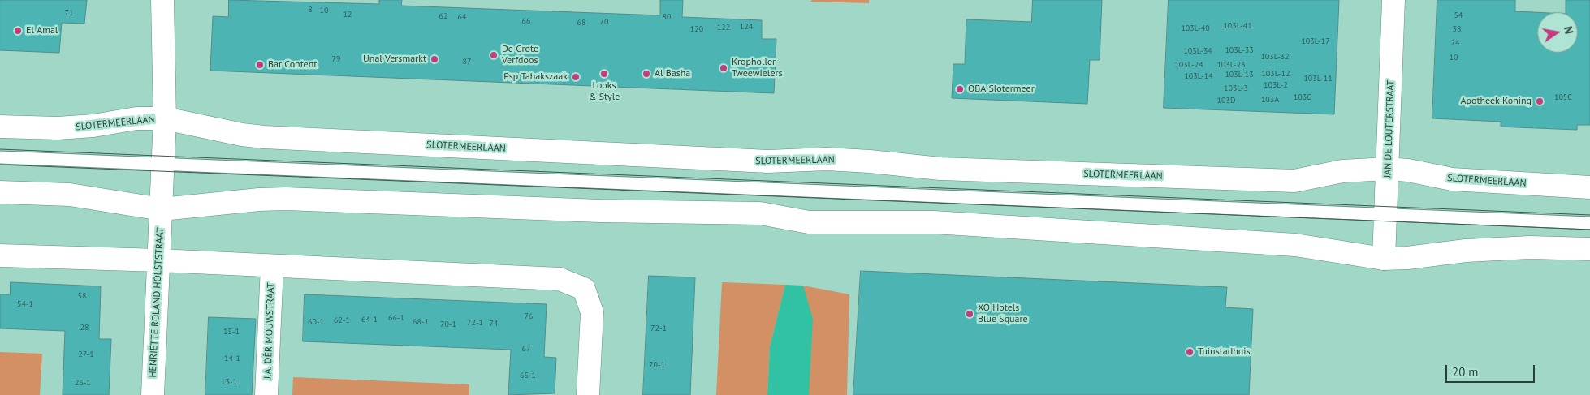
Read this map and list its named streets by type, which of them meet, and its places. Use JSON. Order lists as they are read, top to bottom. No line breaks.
{"streets":{"main road":["SLOTERMEERLAAN","JAN DE LOUTERSTRAAT","HENRIËTTE ROLAND HOLSTSTRAAT","J.A. DÈR MOUWSTRAAT"]},"crossings":[["SLOTERMEERLAAN","JAN DE LOUTERSTRAAT"],["SLOTERMEERLAAN","HENRIËTTE ROLAND HOLSTSTRAAT"]],"places":["El Amal","De Grote Verfdoos","Unal Versmarkt","Bar Content","Kropholler Tweewielers","Looks & Style","Al Basha","Psp Tabakszaak","OBA Slotermeer","Apotheek Koning","XO Hotels Blue Square","Tuinstadhuis"],"house_numbers":["8","10","71","12","54","62","64","80","66","70","68","103L-41","124","122","103L-40","120","38","103L-17","24","103L-33","103L-34","103L-32","10","79","87","103L-24","103L-23","103L-12","103L-13","103L-14","103L-11","103L-2","103L-3","103G","105C","103A","103D","58","54-1","76","66-1","64-1","62-1","60-1","68-1","72-1","74","70-1","28","72-1","15-1","67","27-1","14-1","70-1","65-1","13-1","26-1"],"scale_bar":"20 m","north":"right"}
